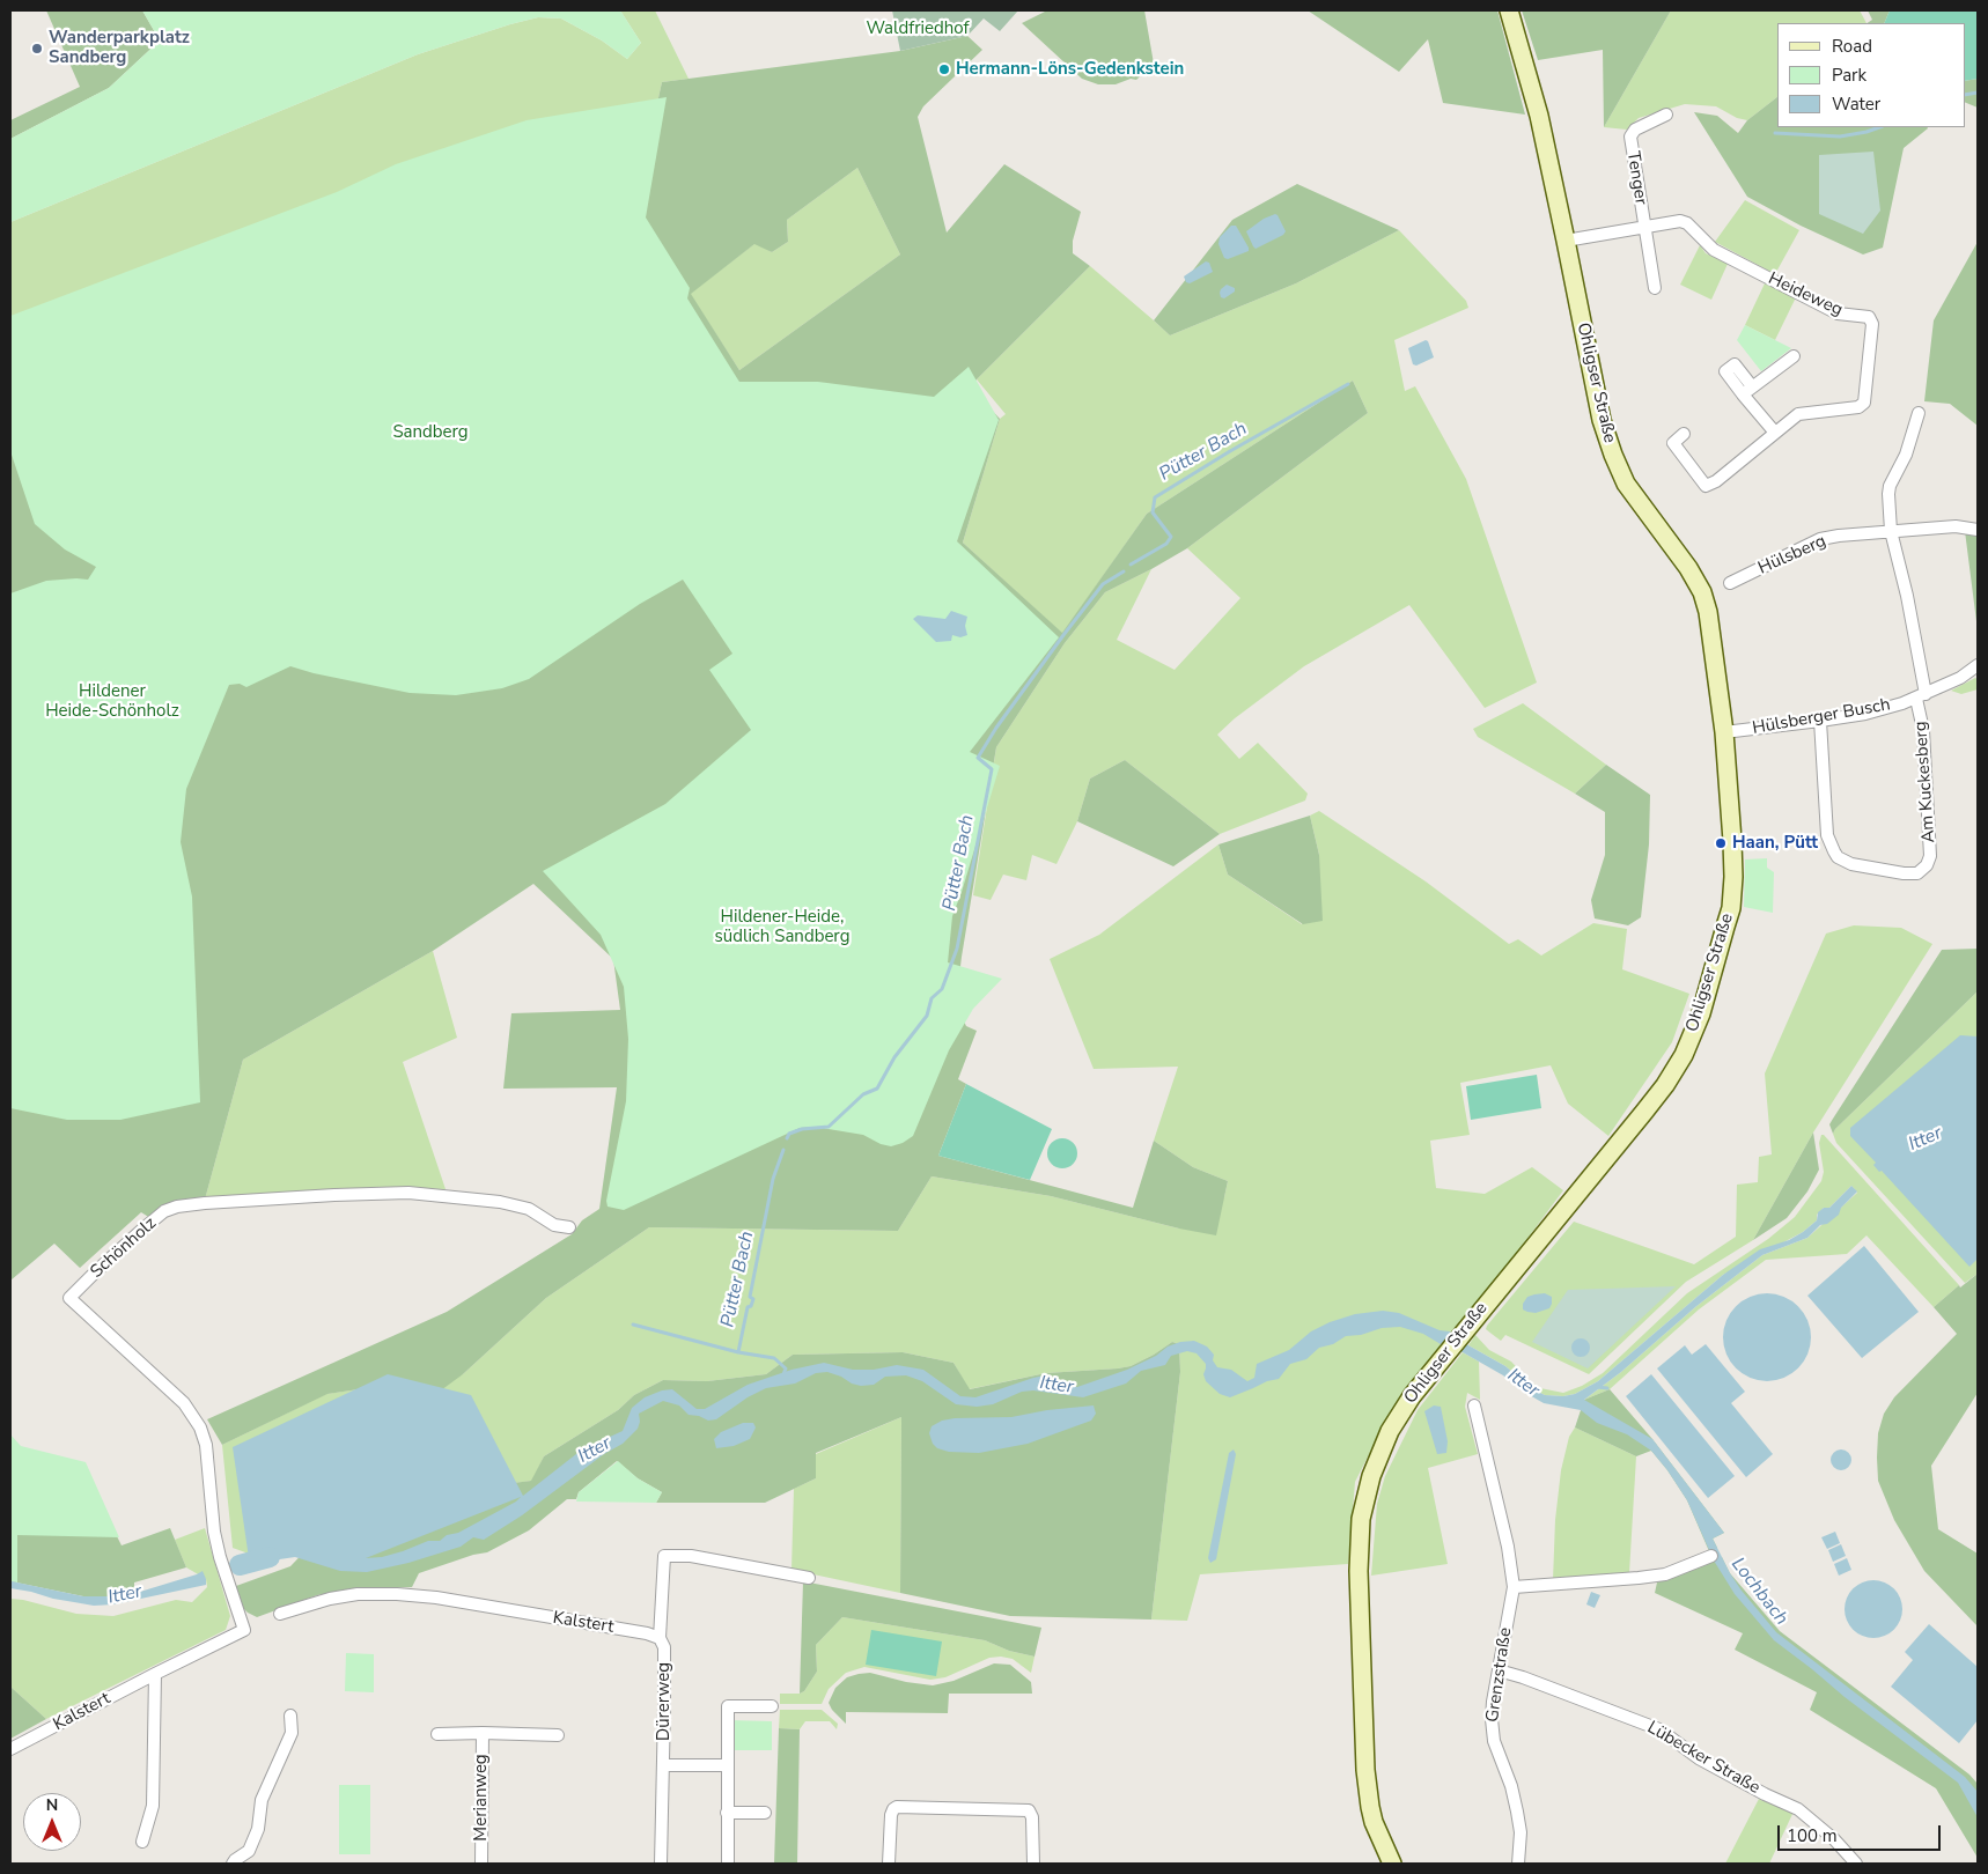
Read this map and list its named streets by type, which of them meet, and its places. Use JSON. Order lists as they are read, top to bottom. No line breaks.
{"streets":{"main road":["Ohligser Straße"],"street":["Tenger","Heideweg","Hülsberg","Hülsberger Busch","Am Kuckesberg","Schönholz","Kalstert","Grenzstraße","Dürerweg","Lübecker Straße","Merianweg"]},"crossings":[["Tenger","Heideweg"],["Heideweg","Ohligser Straße"],["Ohligser Straße","Hülsberger Busch"],["Hülsberg","Am Kuckesberg"],["Hülsberger Busch","Am Kuckesberg"],["Schönholz","Kalstert"],["Kalstert","Dürerweg"],["Grenzstraße","Lübecker Straße"]],"water":["Pütter Bach","Itter","Lochbach"],"parks":["Waldfriedhof","Sandberg","Hildener Heide-Schönholz","Hildener-Heide, südlich Sandberg"],"places":["Wanderparkplatz Sandberg","Hermann-Löns-Gedenkstein","Haan, Pütt"],"legend":["Road","Park","Water"],"scale_bar":"100 m","north":"top"}
